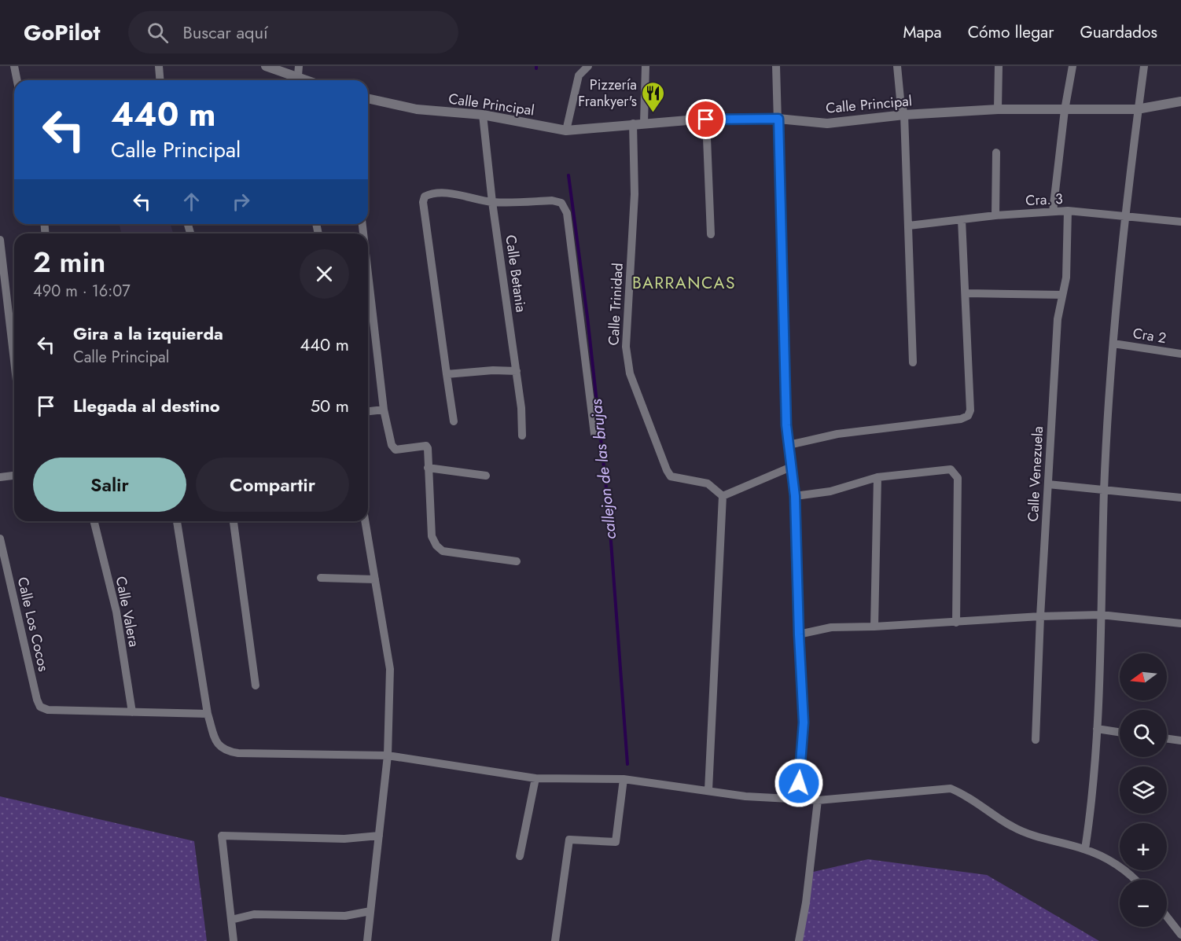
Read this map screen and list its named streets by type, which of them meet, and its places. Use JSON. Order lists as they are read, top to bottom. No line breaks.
{"streets":{"street":["Calle Principal","Cra. 3","Calle Betania","Calle Trinidad","Cra 2","Calle Venezuela","Calle Valera","Calle Los Cocos"]},"crossings":[["Calle Principal","Calle Betania"],["Calle Principal","Calle Trinidad"],["Cra. 3","Calle Venezuela"],["Calle Valera","Calle Los Cocos"]],"districts":["BARRANCAS"],"water":["callejon de las brujas"],"places":{"restaurant":["Pizzería Frankyer's"]},"north":"left","page":{"header":"GoPilot","search":"Buscar aquí","nav":["Mapa","Cómo llegar","Guardados"],"turn":["440 m","Calle Principal"],"heading":["2 min","490 m · 16:07"],"list":[{"name":"Gira a la izquierda","note":"Calle Principal","value":"440 m"},{"name":"Llegada al destino","value":"50 m"}],"buttons":["Salir","Compartir"],"map_buttons":["+","−"]}}
